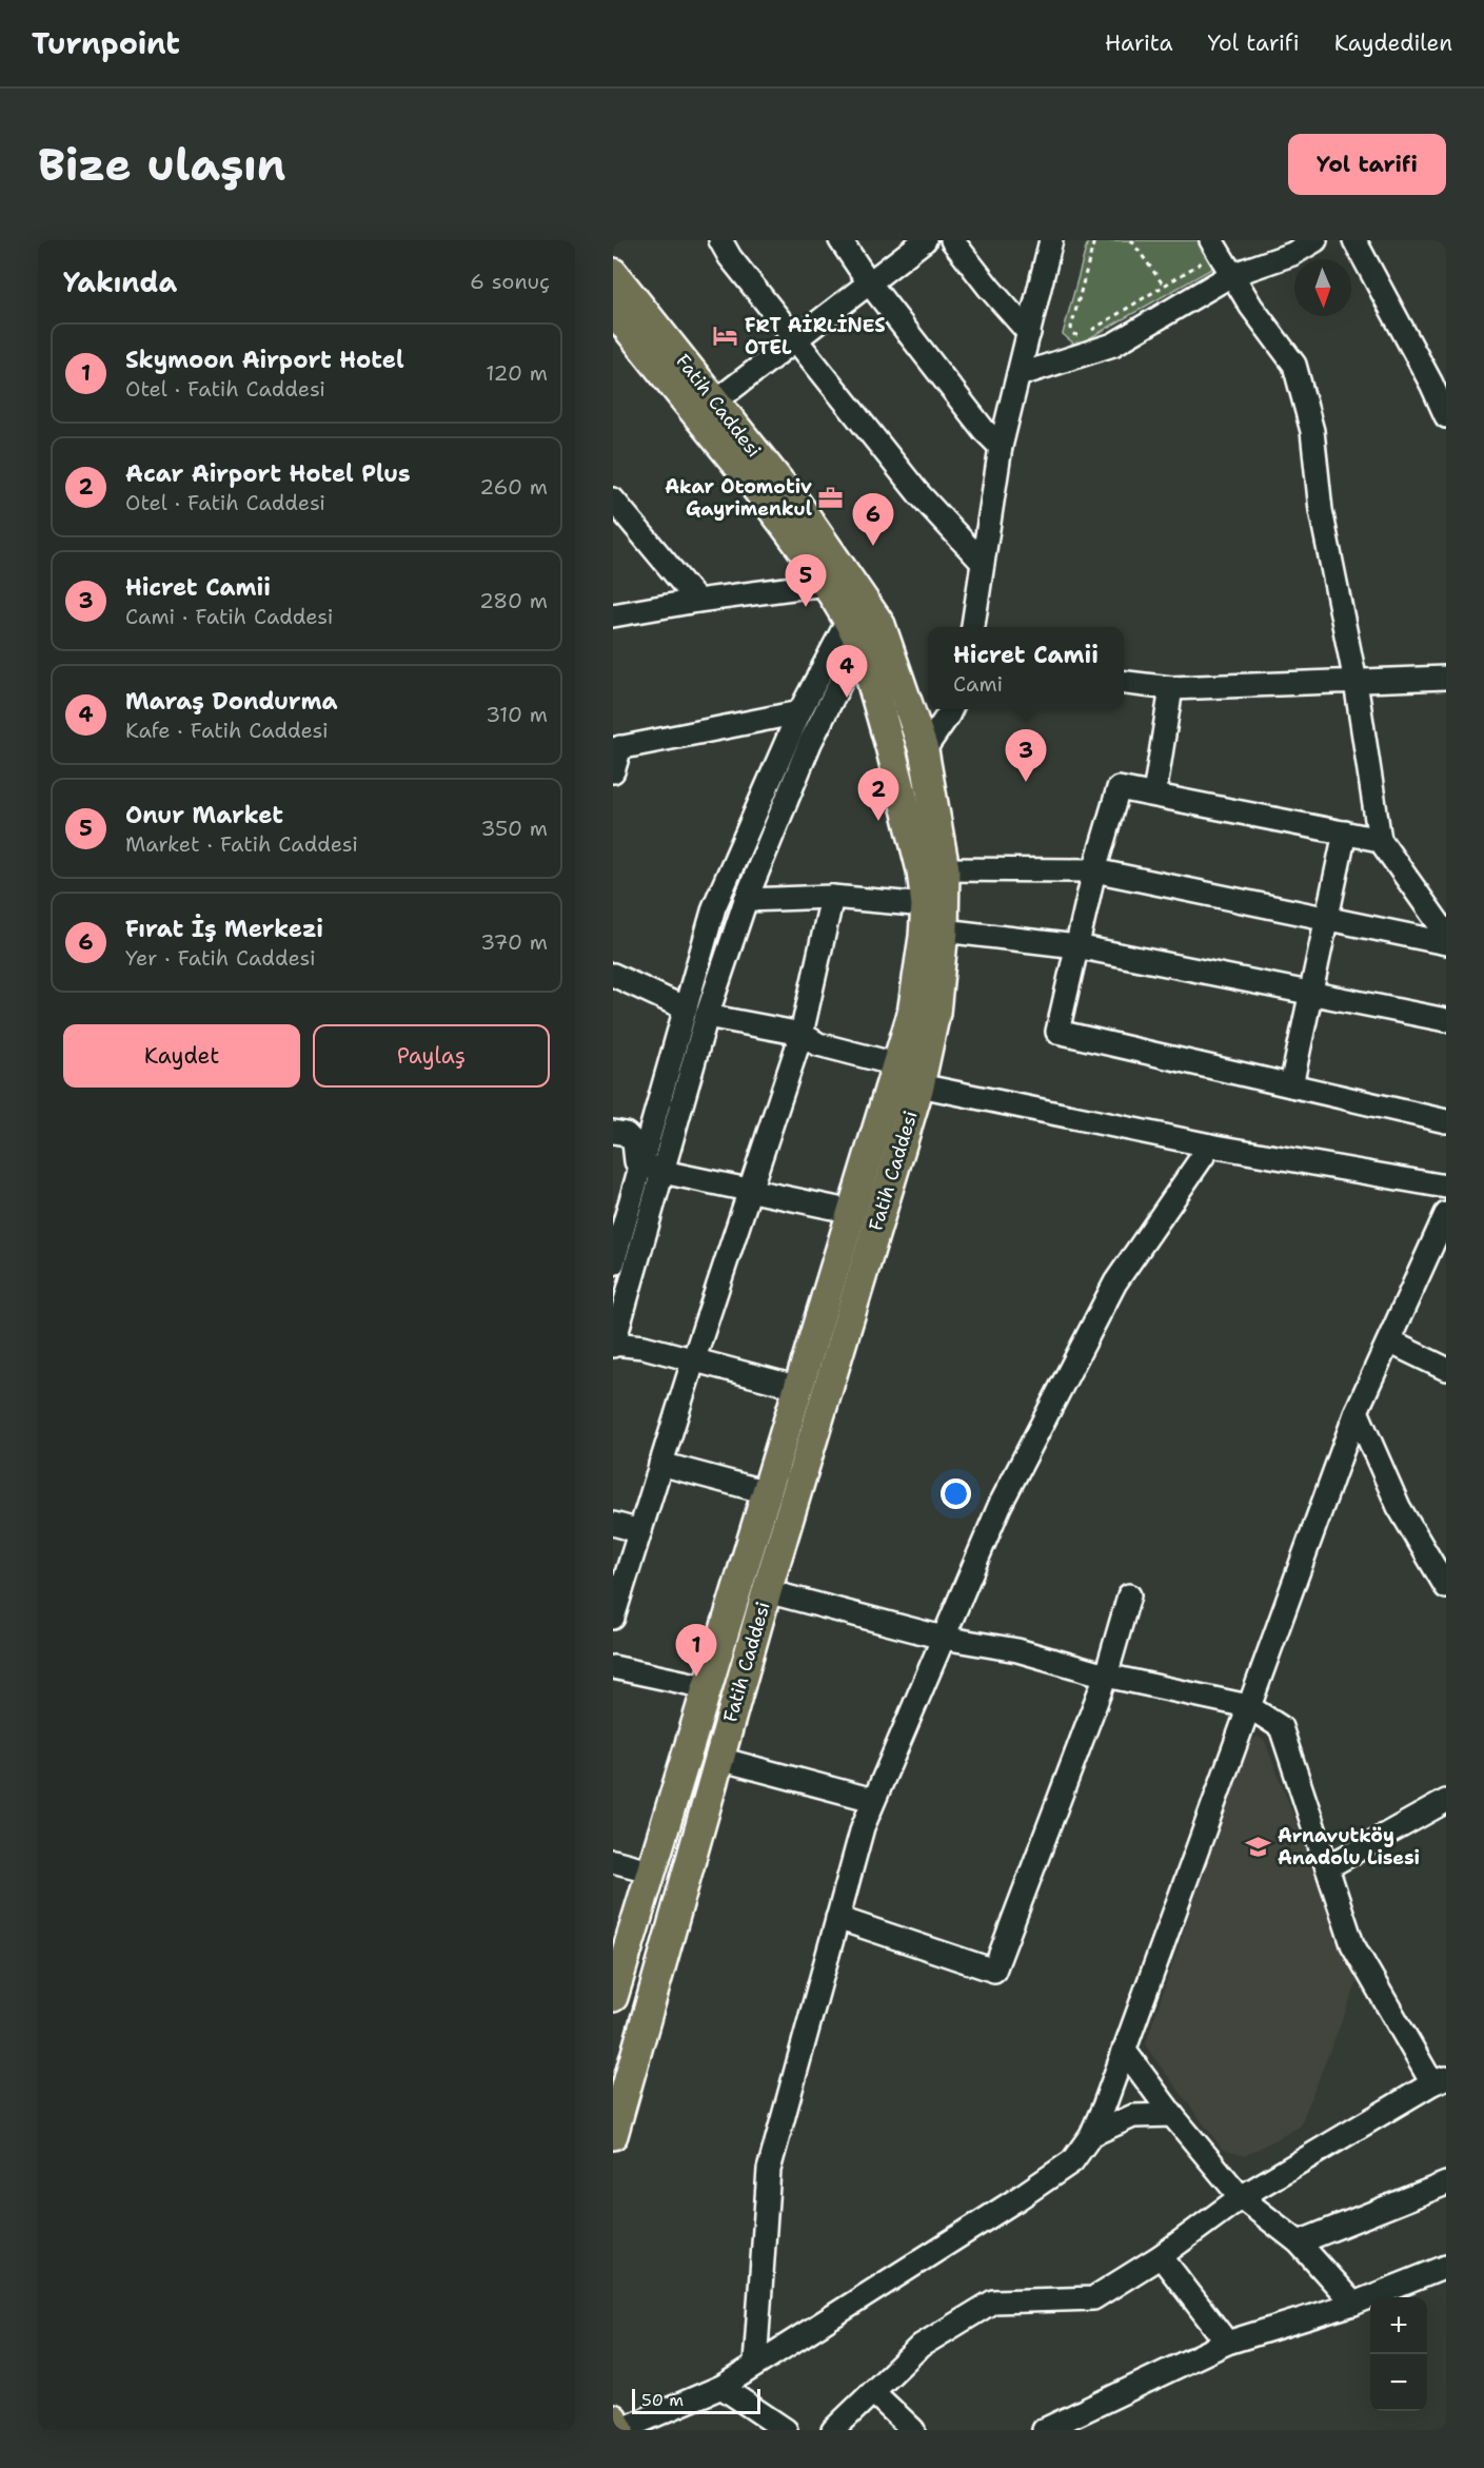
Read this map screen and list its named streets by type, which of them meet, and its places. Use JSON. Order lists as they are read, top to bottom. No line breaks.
{"streets":{"main road":["Fatih Caddesi"]},"places":{"hotel":["FRT AİRLİNES OTEL"],"office":["Akar Otomotiv Gayrimenkul"],"school or university":["Arnavutköy Anadolu Lisesi"]},"scale_bar":"50 m","north":"bottom","page":{"header":"Turnpoint","nav":["Harita","Yol tarifi","Kaydedilen"],"buttons":["Yol tarifi",["Kaydet","Paylaş"]],"title":"Bize ulaşın","heading":["Yakında","6 sonuç"],"list":[{"mark":"1","name":"Skymoon Airport Hotel","note":"Otel · Fatih Caddesi","value":"120 m"},{"mark":"2","name":"Acar Airport Hotel Plus","note":"Otel · Fatih Caddesi","value":"260 m"},{"mark":"3","name":"Hicret Camii","note":"Cami · Fatih Caddesi","value":"280 m"},{"mark":"4","name":"Maraş Dondurma","note":"Kafe · Fatih Caddesi","value":"310 m"},{"mark":"5","name":"Onur Market","note":"Market · Fatih Caddesi","value":"350 m"},{"mark":"6","name":"Fırat İş Merkezi","note":"Yer · Fatih Caddesi","value":"370 m"}],"pins":["6","5","4","3","2","1"],"popup":["Hicret Camii","Cami"],"map_buttons":["+","−"],"scale":"50 m"}}
